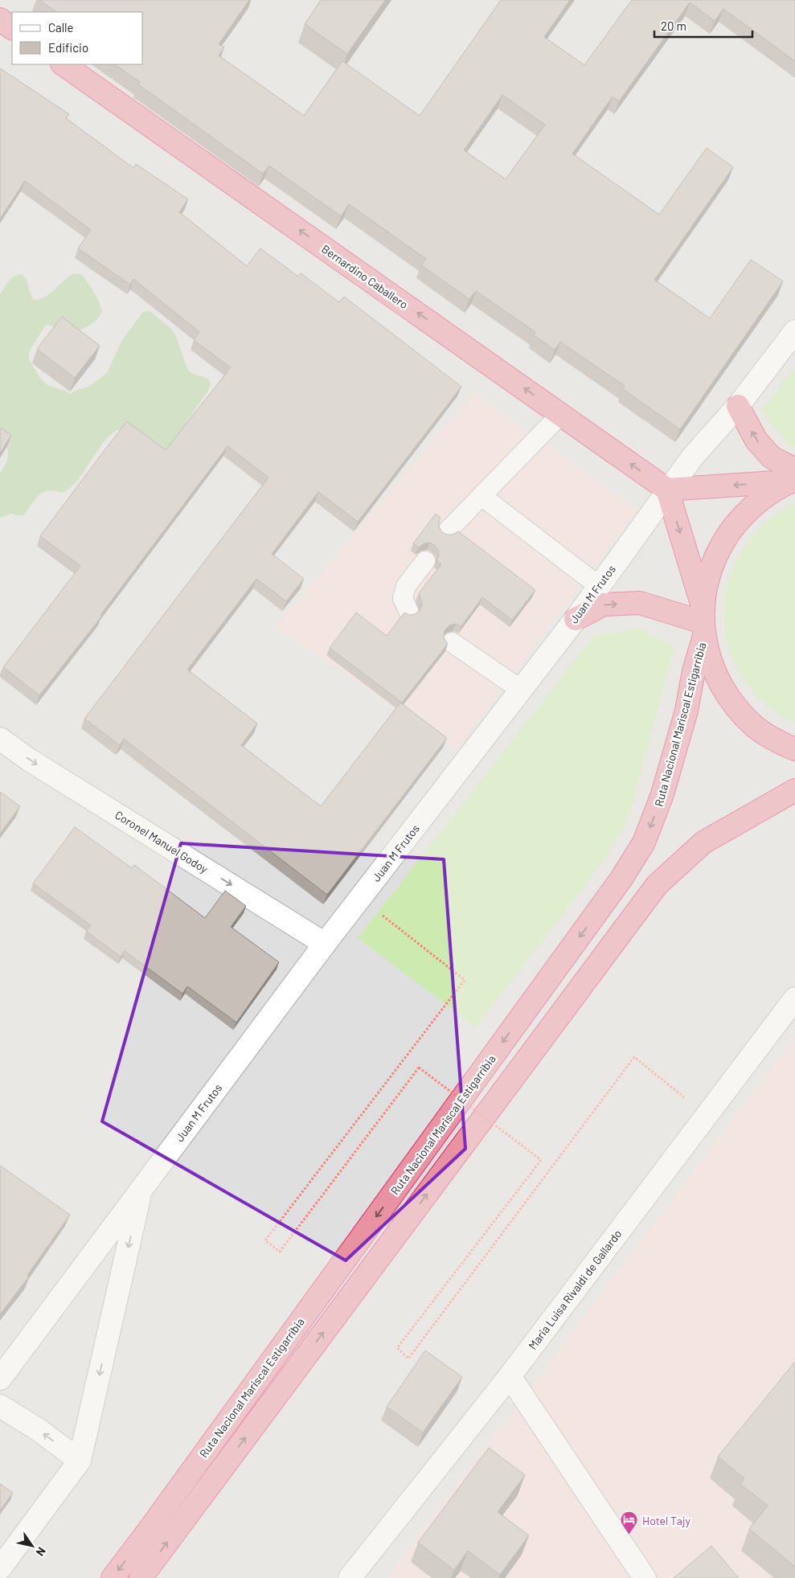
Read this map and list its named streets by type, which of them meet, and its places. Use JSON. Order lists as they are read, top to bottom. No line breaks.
{"streets":{"highway":["Bernardino Caballero","Ruta Nacional Mariscal Estigarribia"],"street":["Juan M Frutos","Coronel Manuel Godoy","Maria Luisa Rivaldi de Gallardo"]},"crossings":[["Bernardino Caballero","Juan M Frutos"],["Juan M Frutos","Coronel Manuel Godoy"]],"one_way":["Bernardino Caballero","Coronel Manuel Godoy"],"places":{"hotel":["Hotel Tajy"]},"legend":["Calle","Edificio"],"scale_bar":"20 m","north":"bottom right"}
